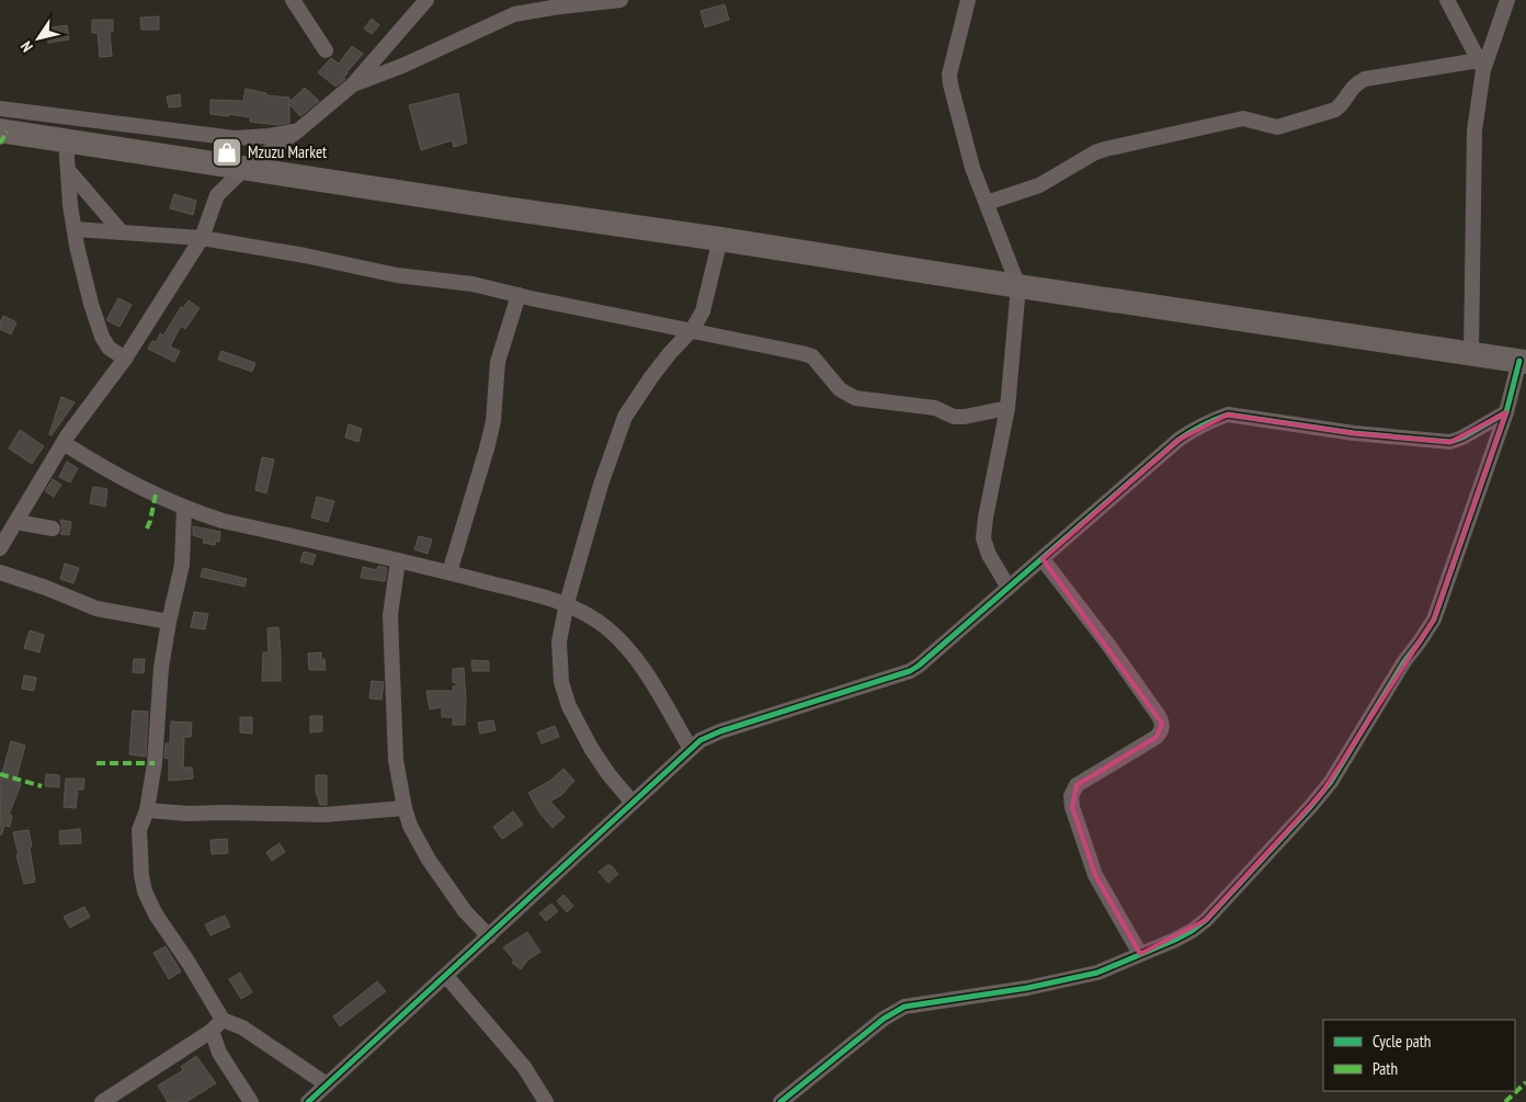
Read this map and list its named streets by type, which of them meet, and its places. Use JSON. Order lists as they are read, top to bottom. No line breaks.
{"places":{"shop":["Mzuzu Market"]},"legend":["Cycle path","Path"],"north":"bottom left"}
